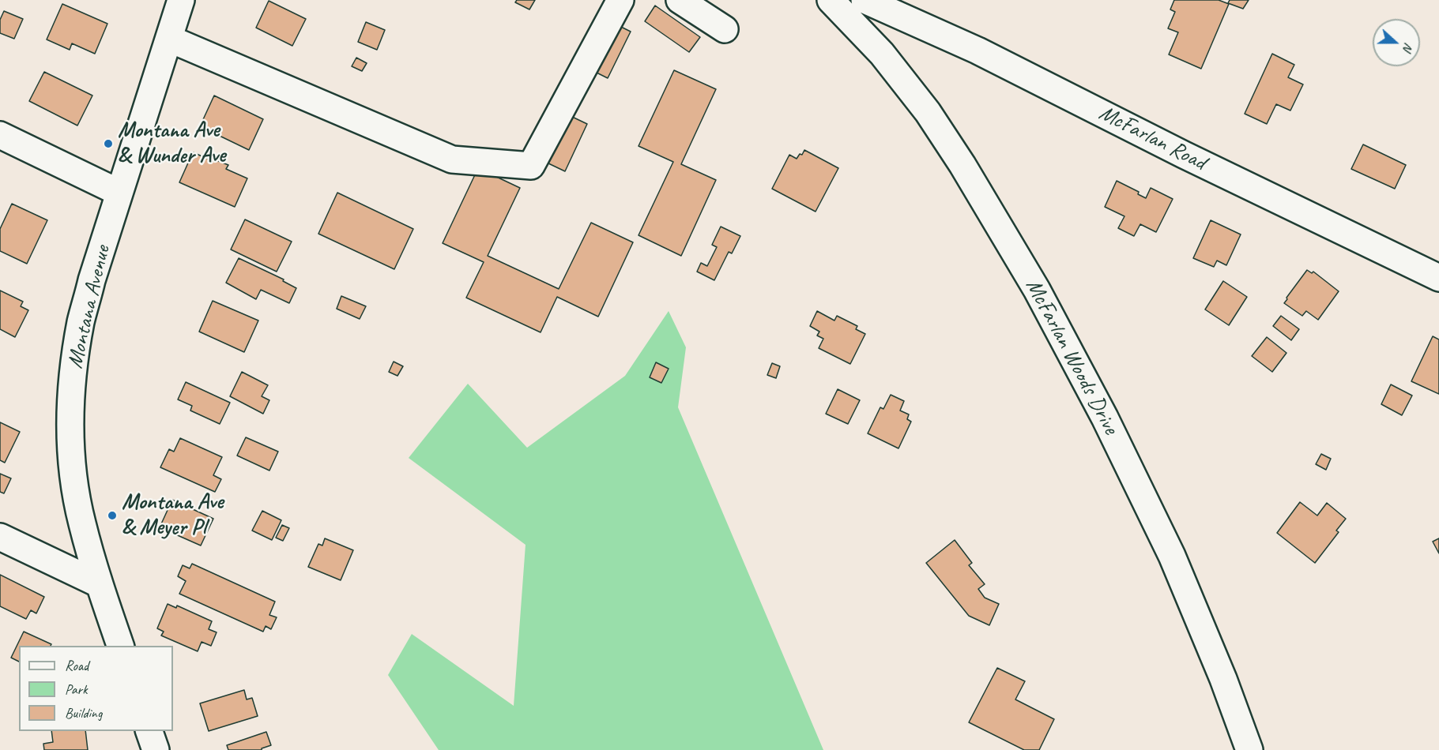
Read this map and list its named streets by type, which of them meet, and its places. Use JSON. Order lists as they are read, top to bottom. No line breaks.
{"streets":{"street":["McFarlan Road","Montana Avenue","McFarlan Woods Drive"]},"places":["Montana Ave & Wunder Ave","Montana Ave & Meyer Pl"],"legend":["Road","Park","Building"],"north":"right"}
